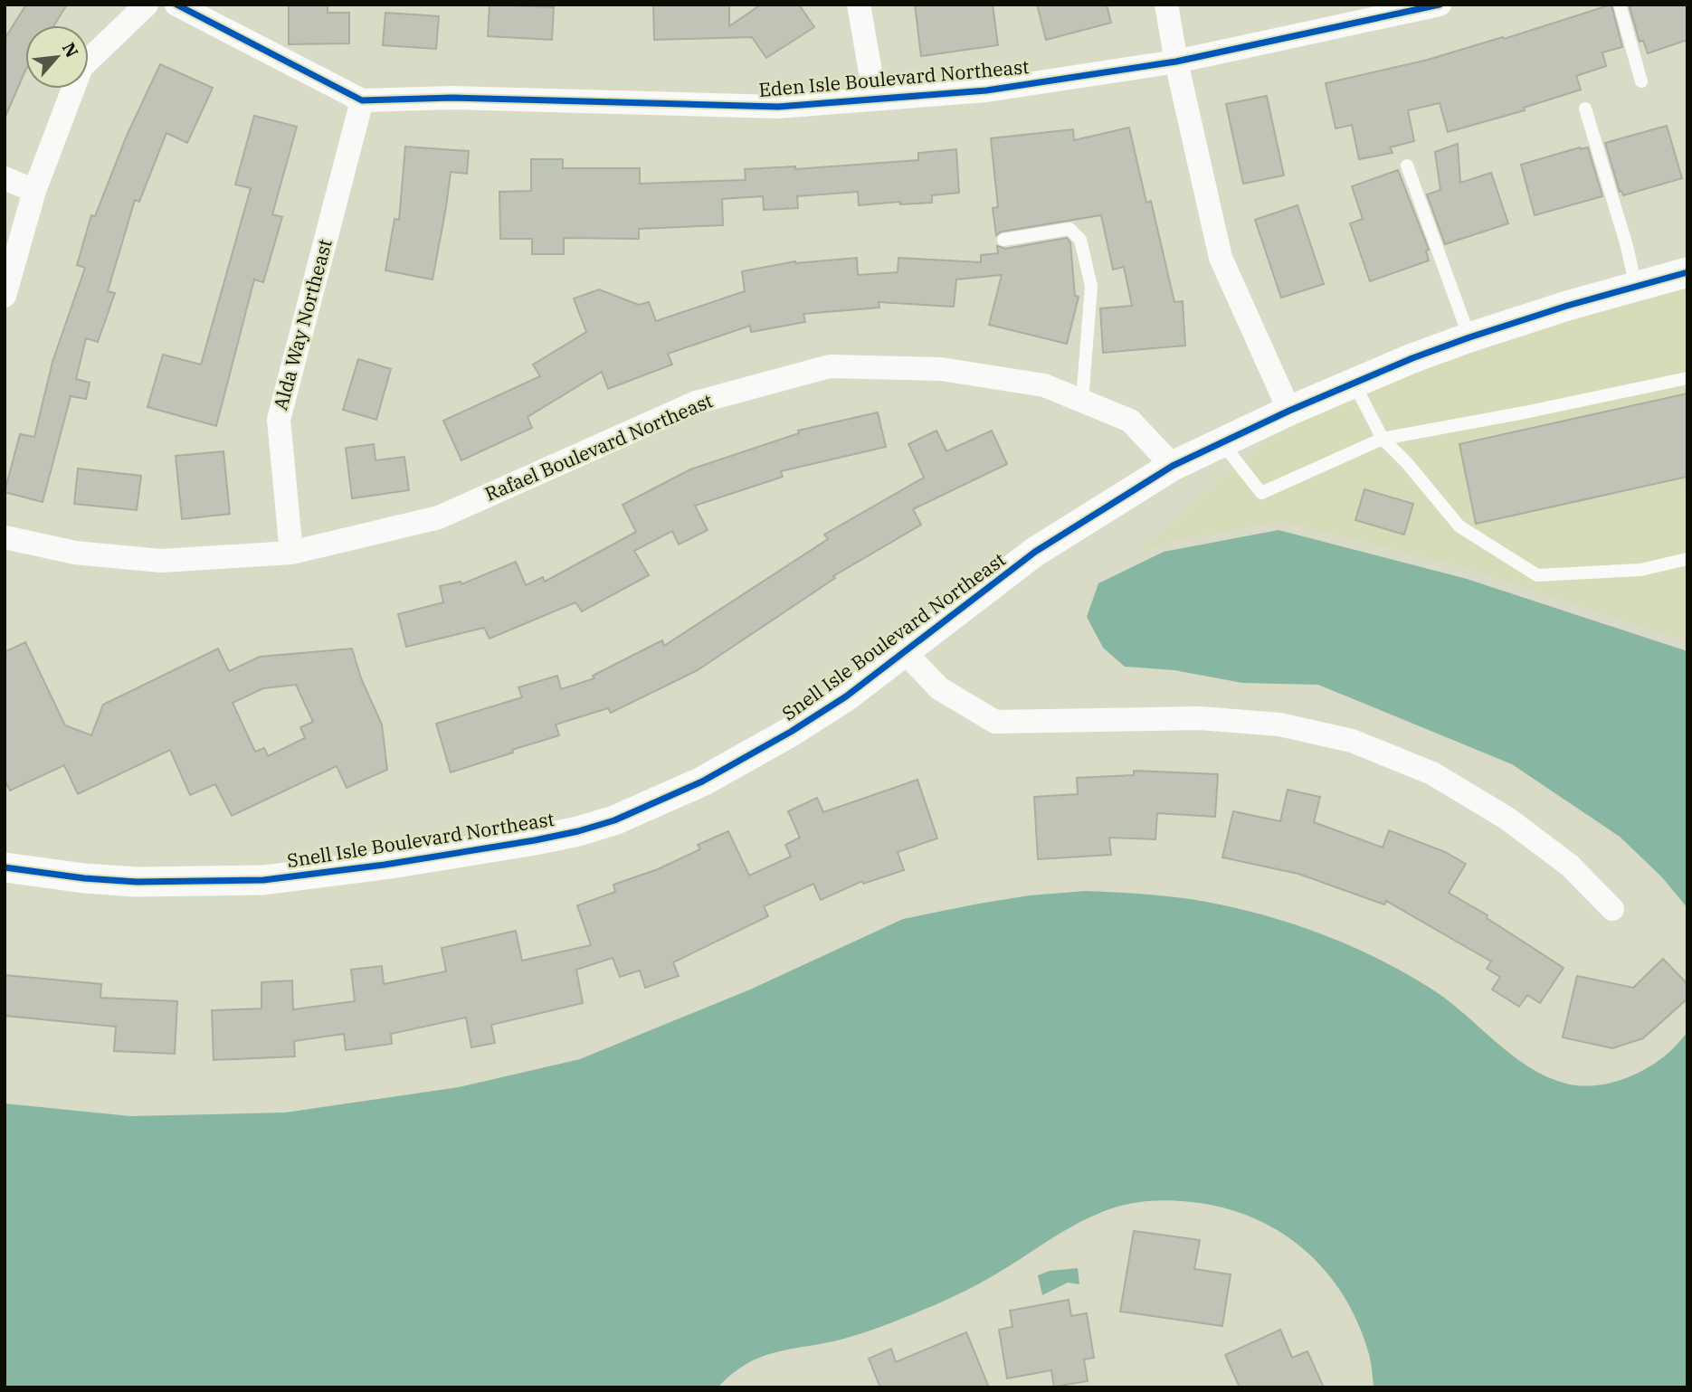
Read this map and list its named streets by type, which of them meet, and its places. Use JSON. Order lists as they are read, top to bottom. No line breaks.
{"streets":{"street":["Eden Isle Boulevard Northeast","Alda Way Northeast","Rafael Boulevard Northeast","Snell Isle Boulevard Northeast"]},"crossings":[["Eden Isle Boulevard Northeast","Alda Way Northeast"],["Alda Way Northeast","Rafael Boulevard Northeast"],["Rafael Boulevard Northeast","Snell Isle Boulevard Northeast"]],"north":"top right"}
